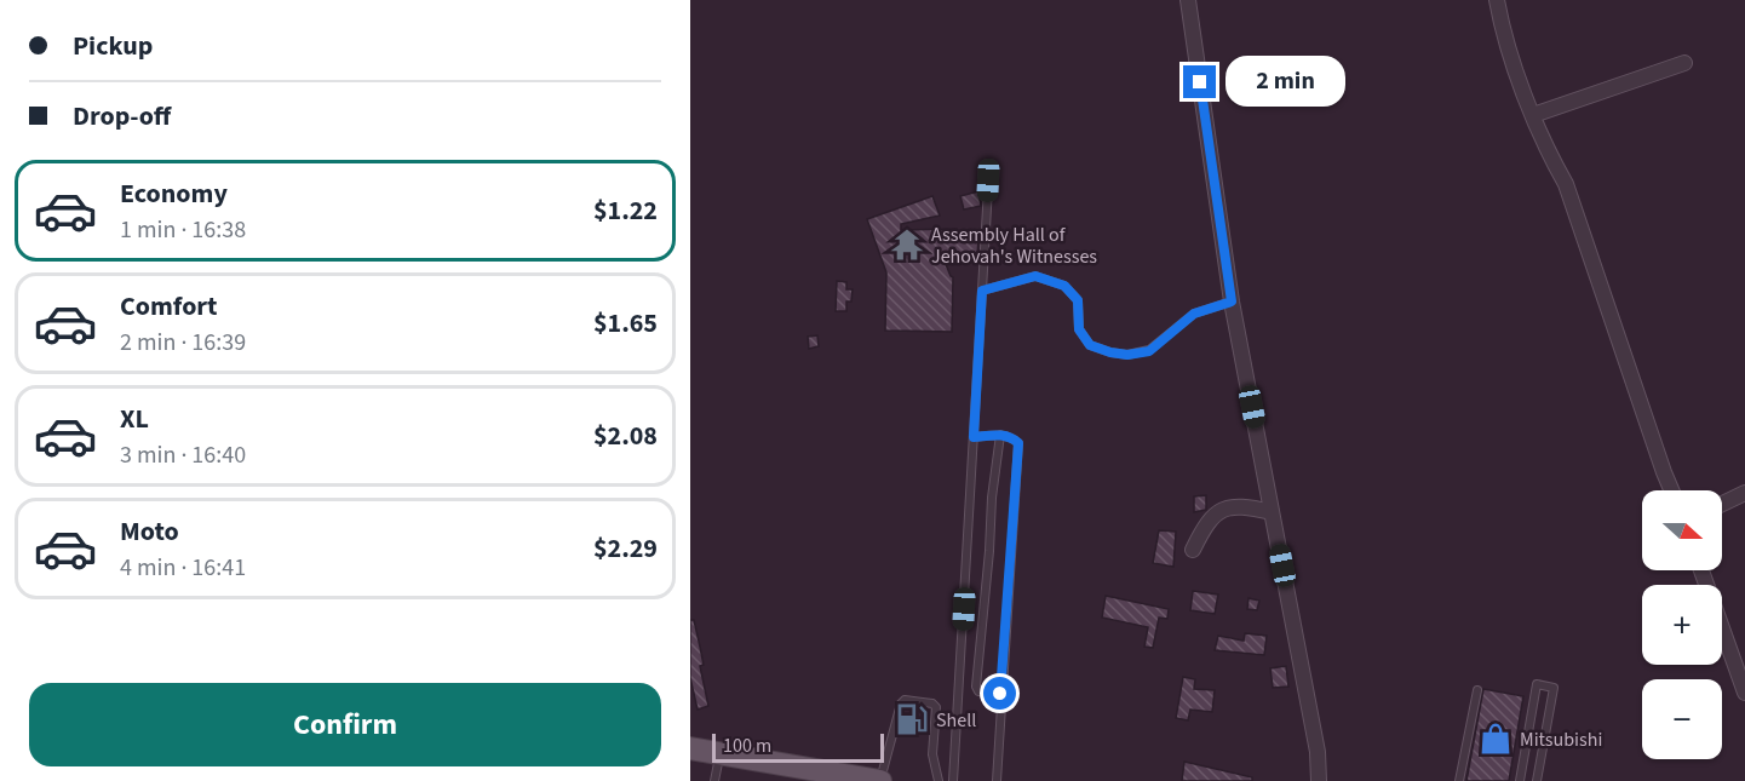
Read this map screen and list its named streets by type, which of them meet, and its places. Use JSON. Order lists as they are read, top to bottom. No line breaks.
{"places":{"temple":["Assembly Hall of Jehovah's Witnesses"],"fuel station":["Shell"],"shop":["Mitsubishi"]},"scale_bar":"100 m","north":"right","page":{"banner":["Pickup","Drop-off"],"bubble":"2 min","list":[{"name":"Economy","note":"1 min · 16:38","value":"$1.22"},{"name":"Comfort","note":"2 min · 16:39","value":"$1.65"},{"name":"XL","note":"3 min · 16:40","value":"$2.08"},{"name":"Moto","note":"4 min · 16:41","value":"$2.29"}],"map_buttons":["+","−"],"buttons":"Confirm","scale":"100 m"}}
